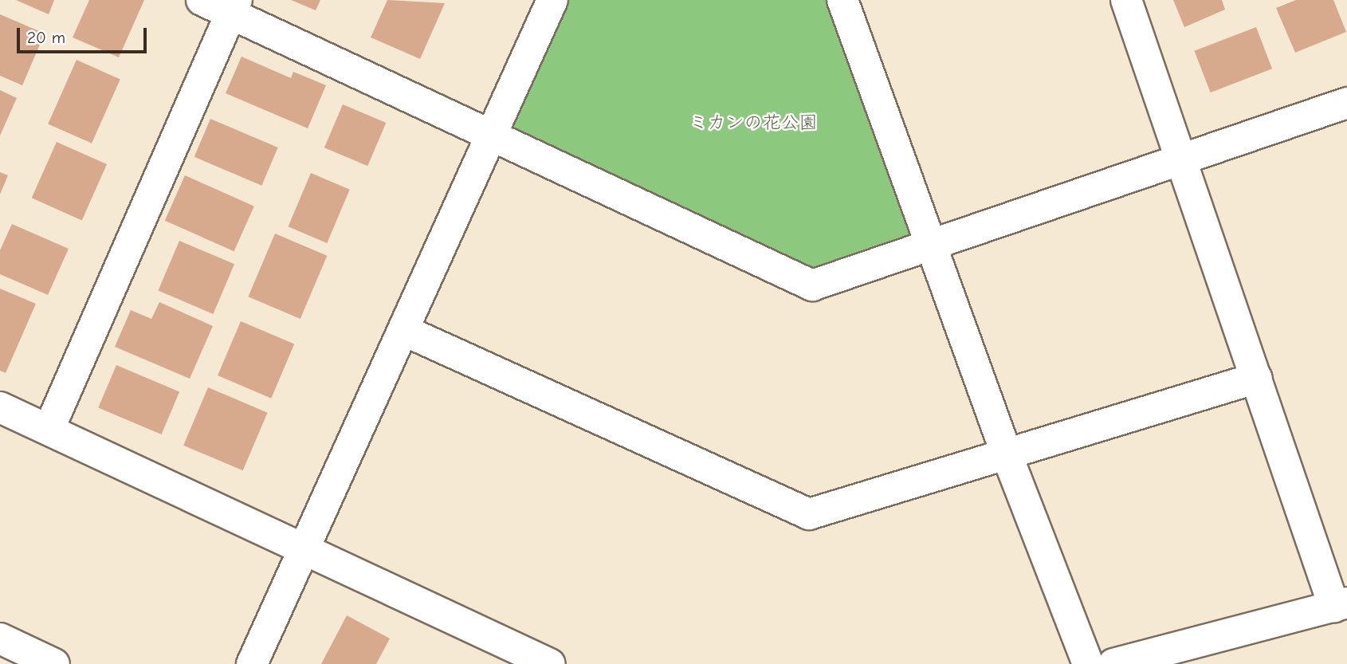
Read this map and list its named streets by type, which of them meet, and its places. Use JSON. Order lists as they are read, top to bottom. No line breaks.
{"parks":["ミカンの花公園"],"scale_bar":"20 m"}
